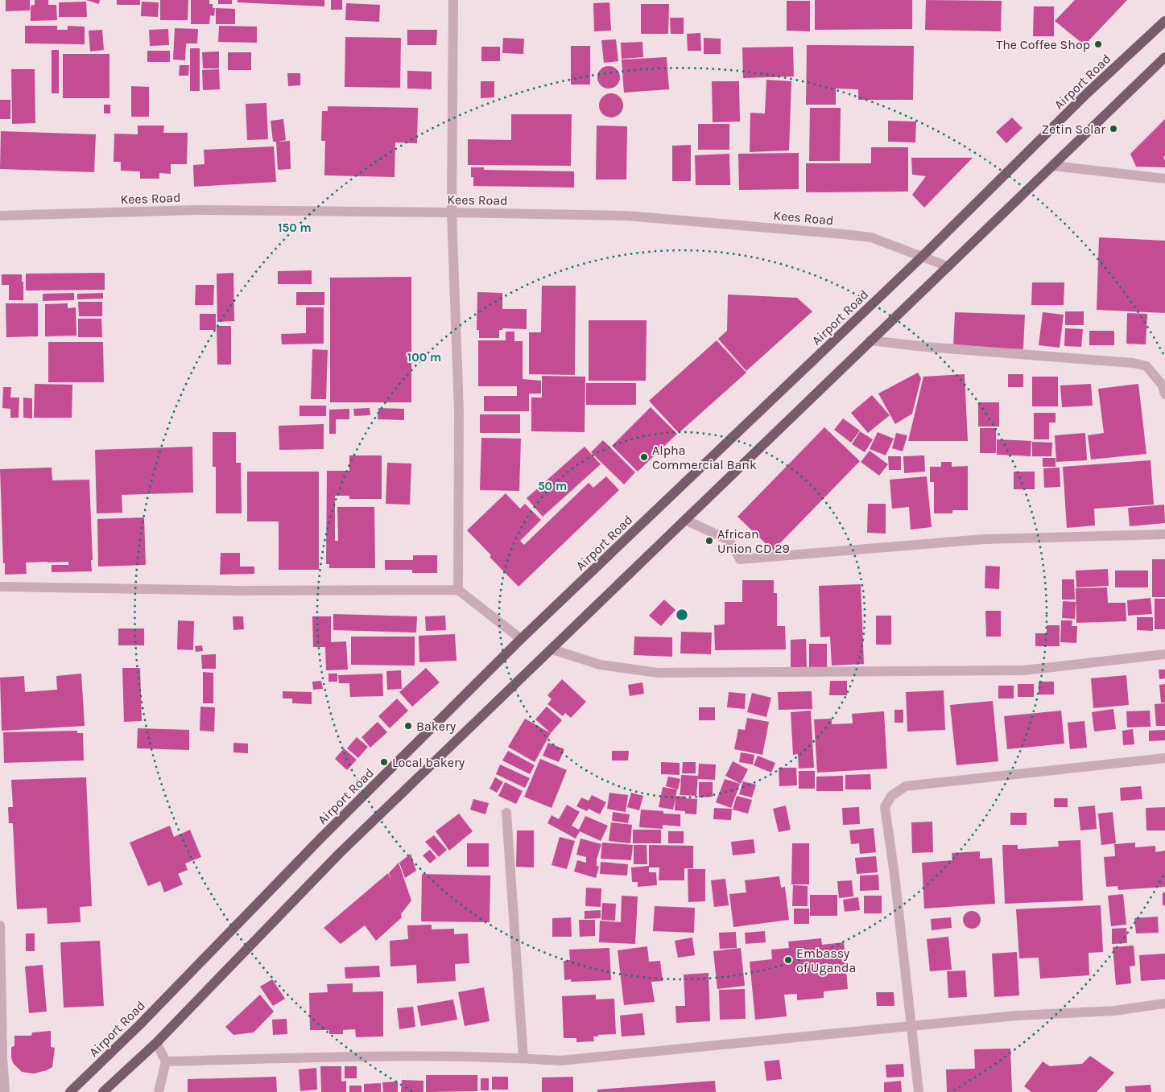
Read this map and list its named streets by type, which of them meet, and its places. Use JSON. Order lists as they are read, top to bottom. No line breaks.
{"streets":{"main road":["Airport Road"],"street":["Kees Road"]},"crossings":[["Airport Road","Kees Road"]],"places":["The Coffee Shop","Zetin Solar","Alpha Commercial Bank","African Union CD 29","Bakery","Local bakery","Embassy of Uganda"],"rings":["150 m","100 m","50 m"]}
